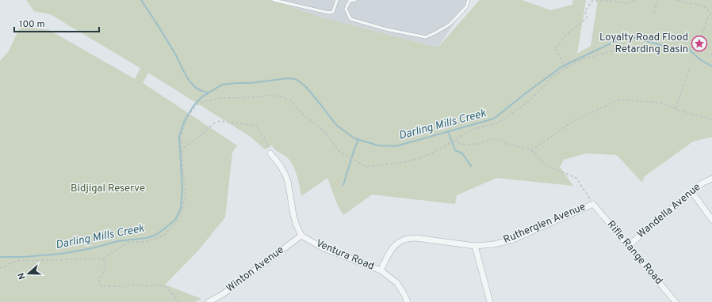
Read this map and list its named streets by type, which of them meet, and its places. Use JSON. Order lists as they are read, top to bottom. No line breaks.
{"streets":{"street":["Wandella Avenue","Rutherglen Avenue","Rifle Range Road","Ventura Road","Winton Avenue"]},"crossings":[["Wandella Avenue","Rifle Range Road"],["Rutherglen Avenue","Rifle Range Road"],["Rutherglen Avenue","Ventura Road"],["Ventura Road","Winton Avenue"]],"water":["Darling Mills Creek"],"parks":["Bidjigal Reserve"],"places":{"place":["Loyalty Road Flood Retarding Basin"]},"scale_bar":"100 m","north":"left"}
